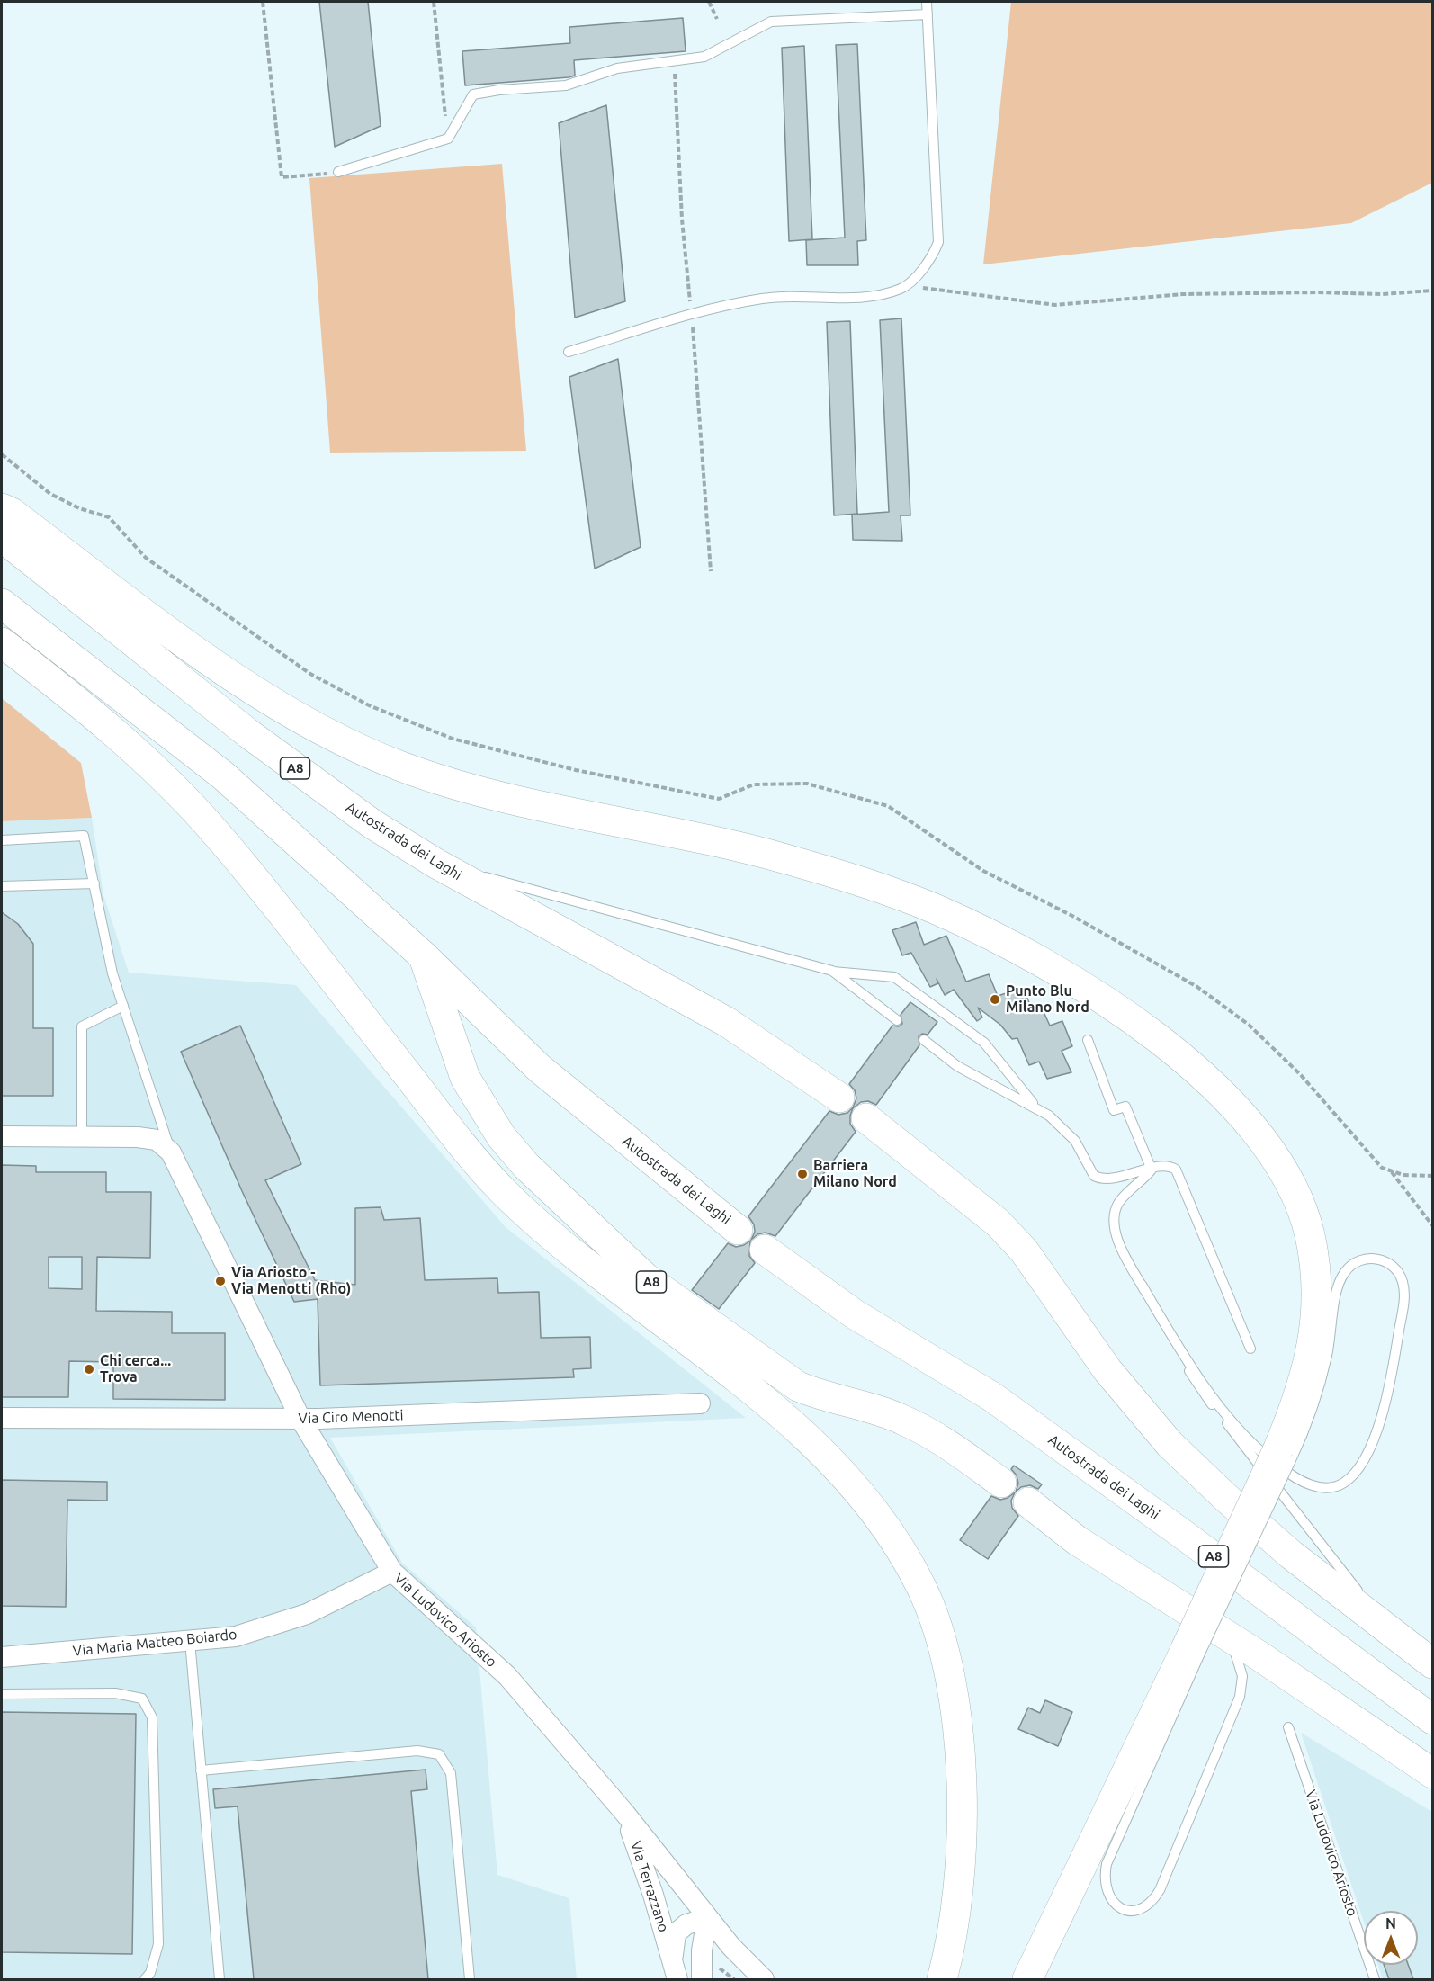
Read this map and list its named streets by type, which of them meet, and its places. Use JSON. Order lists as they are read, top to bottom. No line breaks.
{"streets":{"highway":["A8","Autostrada dei Laghi"],"street":["Via Ciro Menotti","Via Ludovico Ariosto","Via Maria Matteo Boiardo","Via Terrazzano"]},"crossings":[["A8","Autostrada dei Laghi"],["Via Ciro Menotti","Via Ludovico Ariosto"],["Via Ludovico Ariosto","Via Maria Matteo Boiardo"],["Via Ludovico Ariosto","Via Terrazzano"]],"places":["Punto Blu Milano Nord","Barriera Milano Nord","Via Ariosto - Via Menotti (Rho)","Chi cerca... Trova"],"north":"top"}
